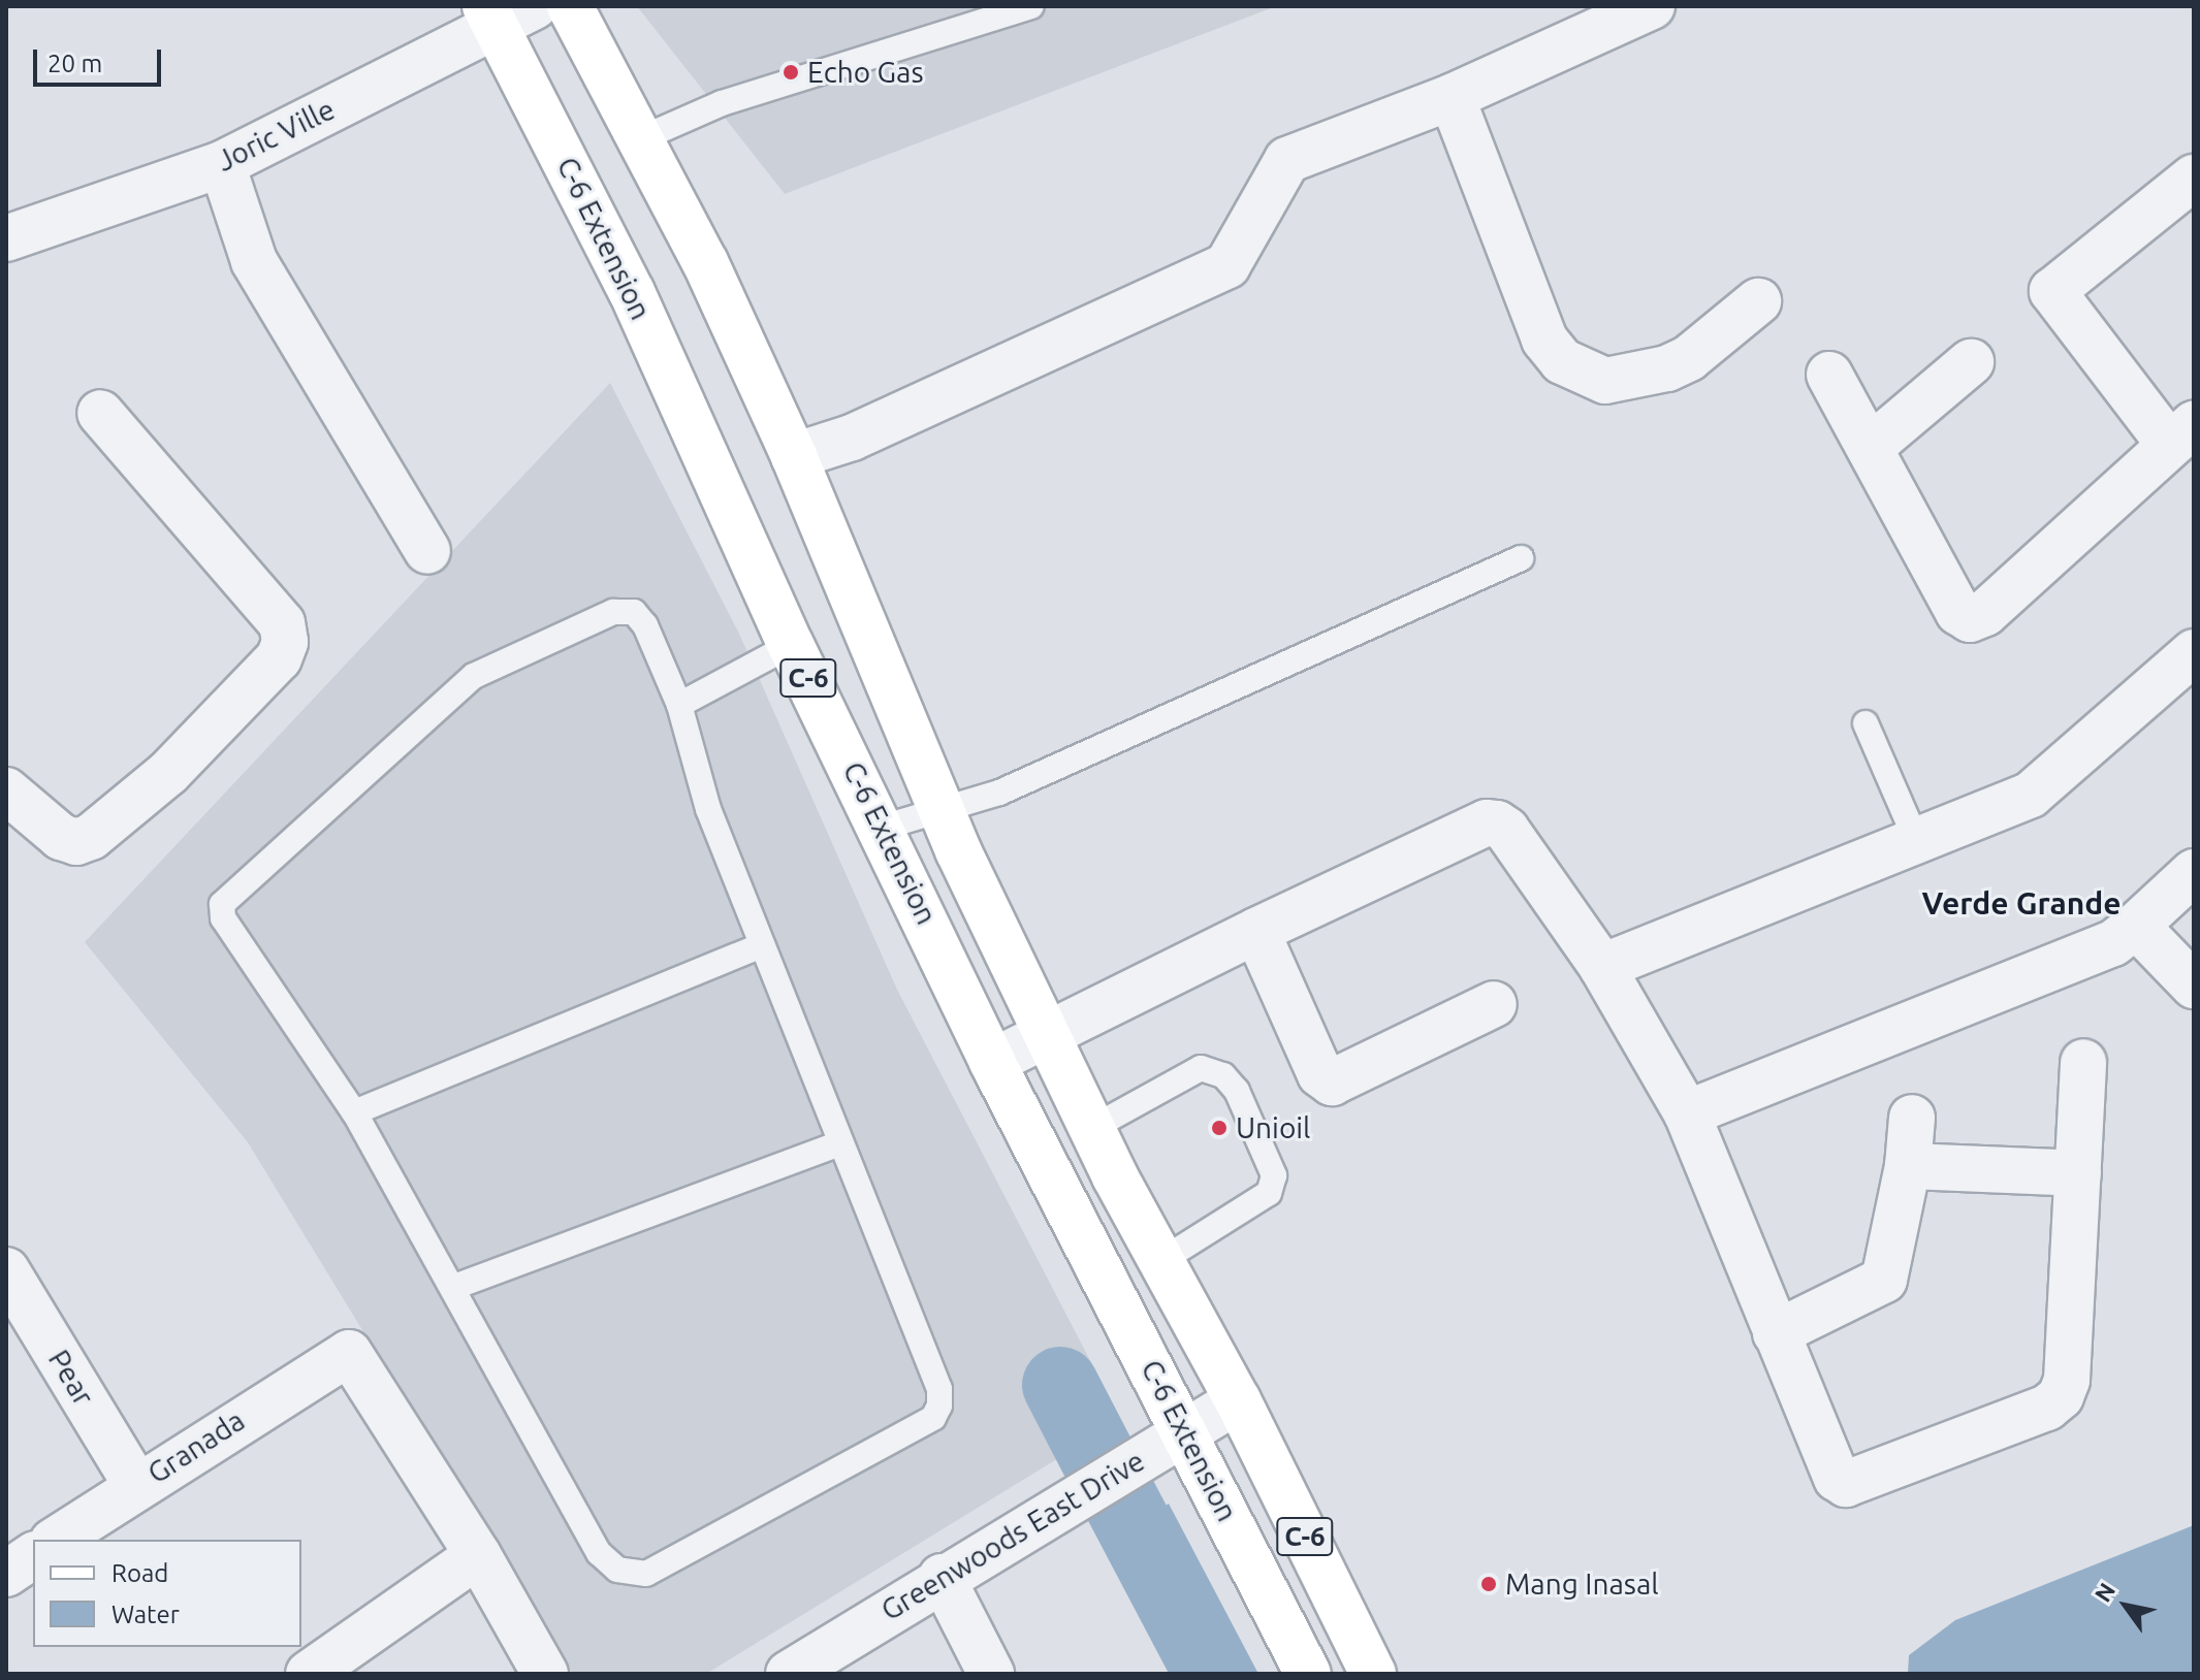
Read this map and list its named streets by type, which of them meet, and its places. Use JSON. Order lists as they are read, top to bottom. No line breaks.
{"streets":{"main road":["C-6 Extension","C-6"],"street":["Joric Ville","Pear","Granada","Greenwoods East Drive"]},"crossings":[["Joric Ville","C-6 Extension"],["C-6 Extension","Greenwoods East Drive"],["Pear","Granada"]],"districts":["Verde Grande"],"places":["Echo Gas","Unioil","Mang Inasal"],"legend":["Road","Water"],"scale_bar":"20 m","north":"top left"}
